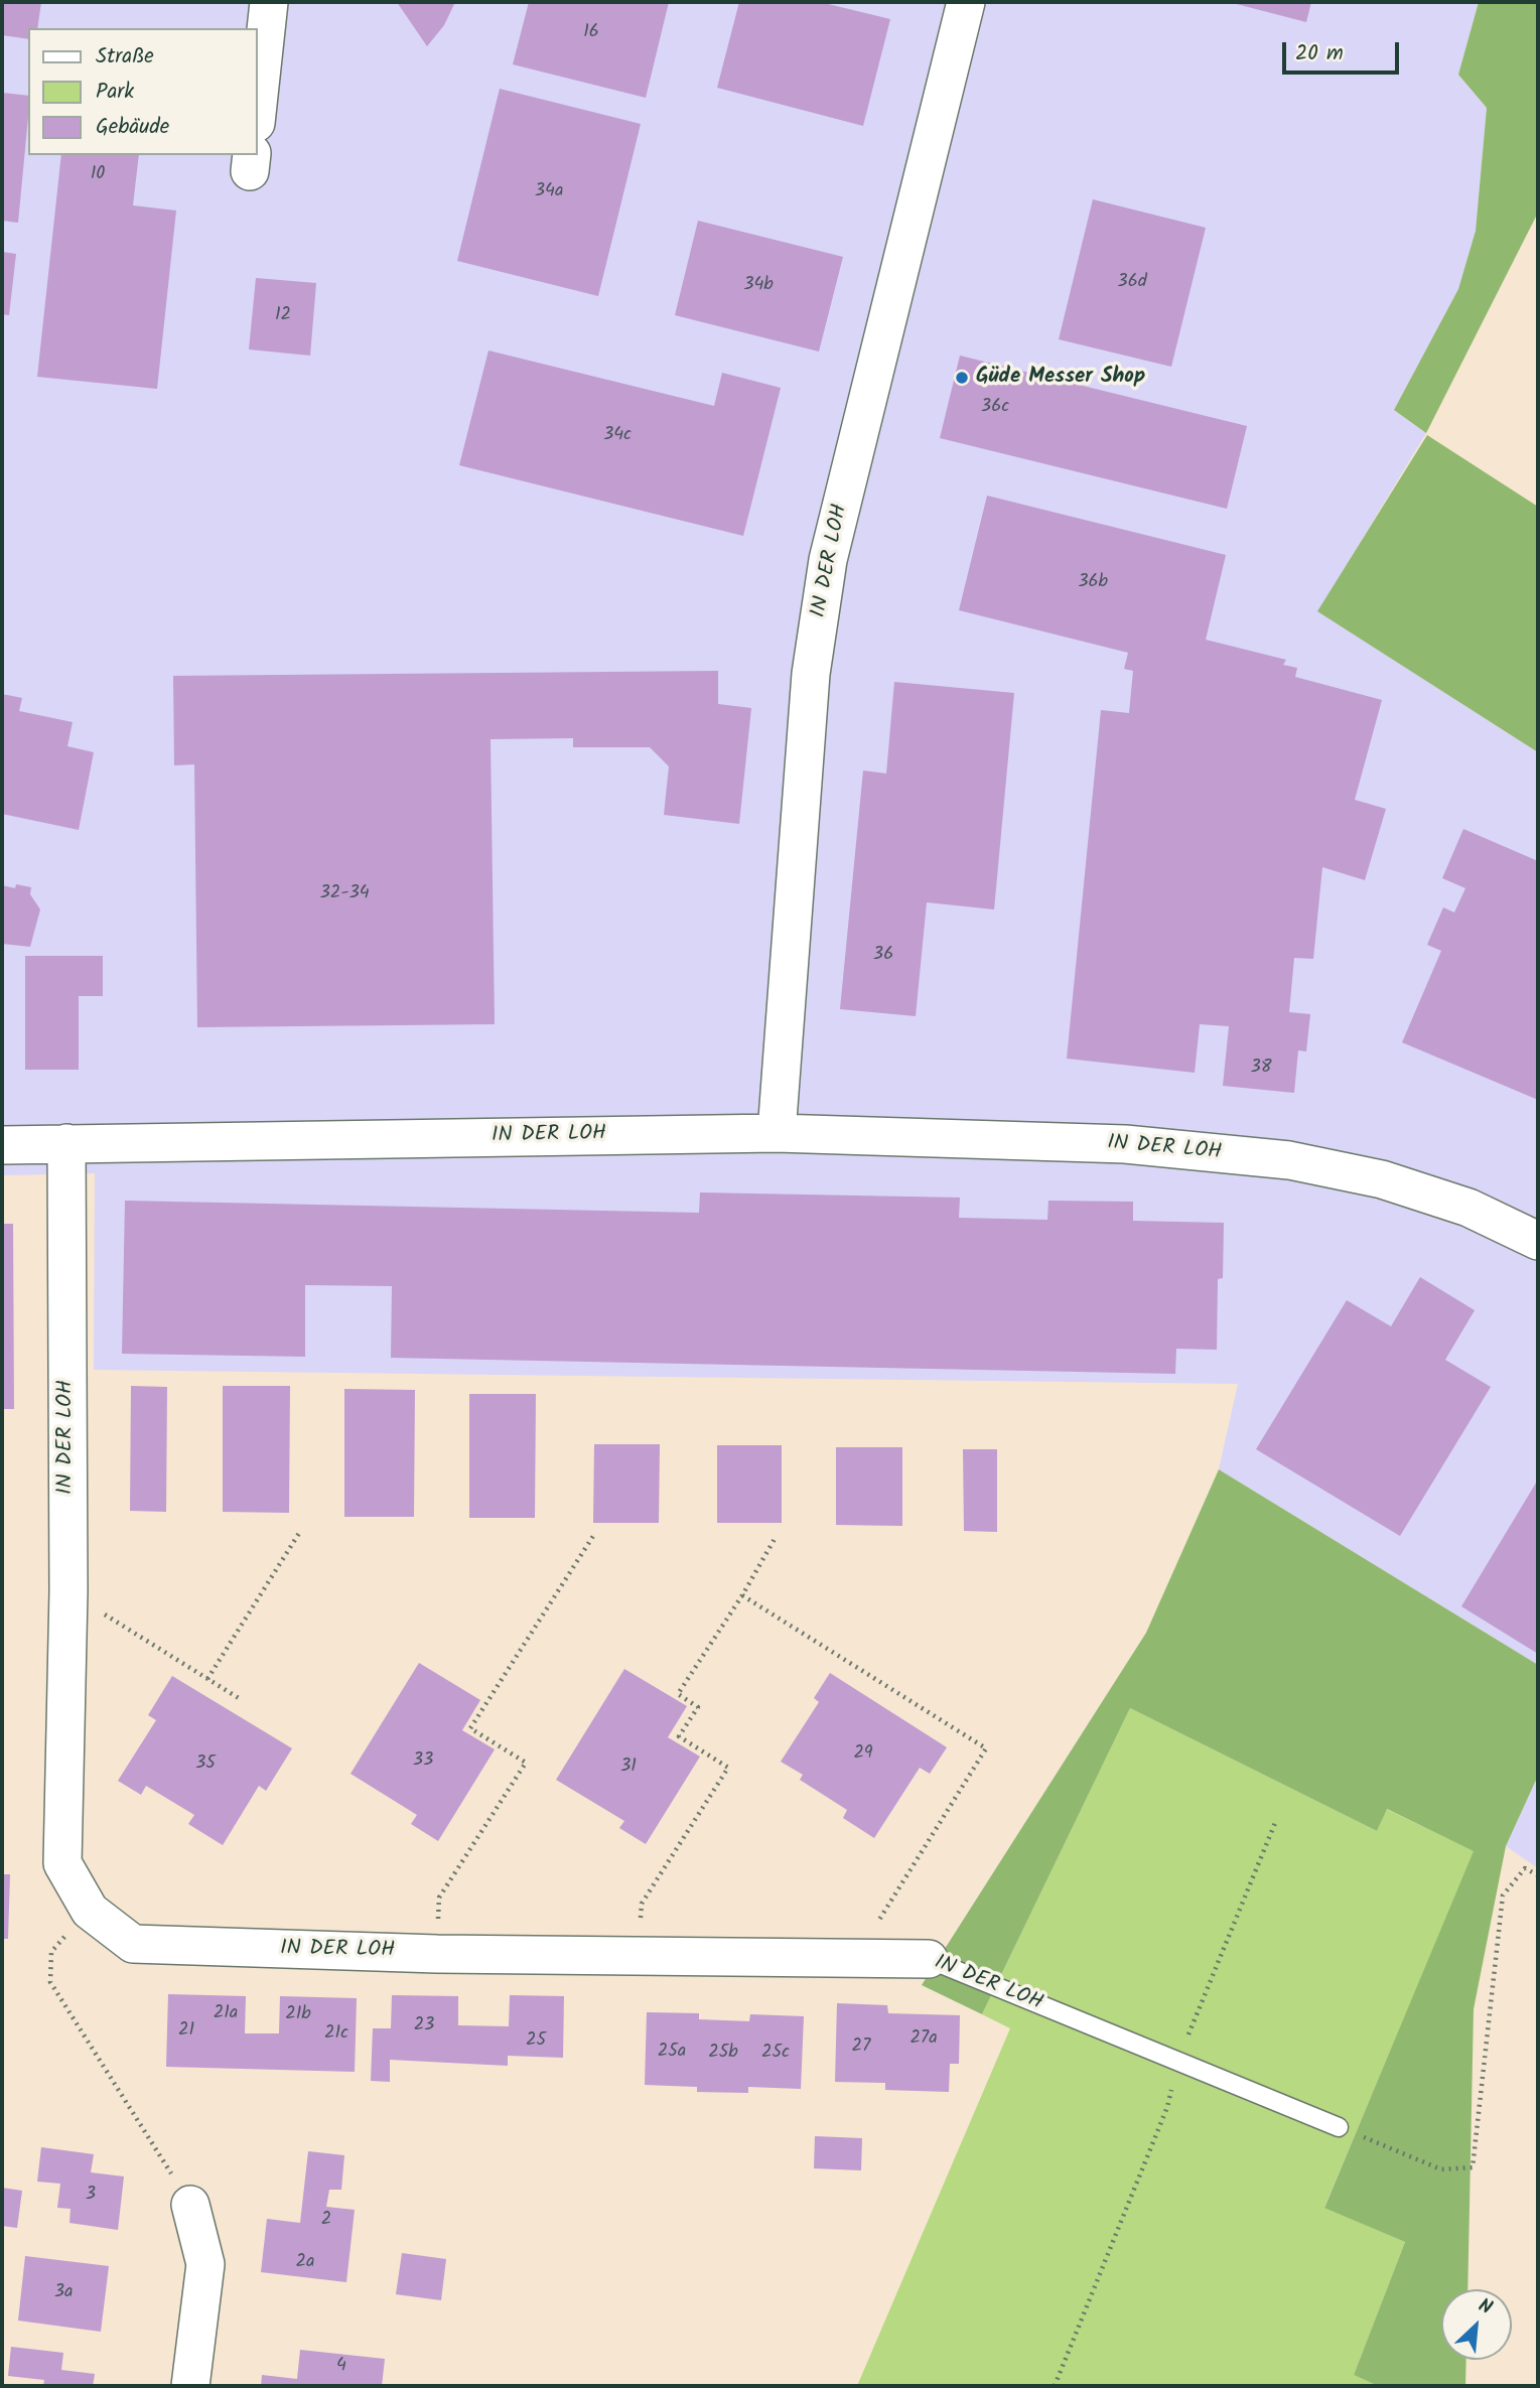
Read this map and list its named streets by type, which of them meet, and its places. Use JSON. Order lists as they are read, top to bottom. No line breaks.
{"streets":{"street":["IN DER LOH"]},"places":["Güde Messer Shop"],"house_numbers":["16","10","34a","36d","34b","12","36c","34c","36b","32-34","36","38","29","33","35","31","21a","21b","23","21","21c","27a","25","27","25a","25b","25c","3","2","2a","3a","4"],"legend":["Straße","Park","Gebäude"],"scale_bar":"20 m","north":"top right"}
